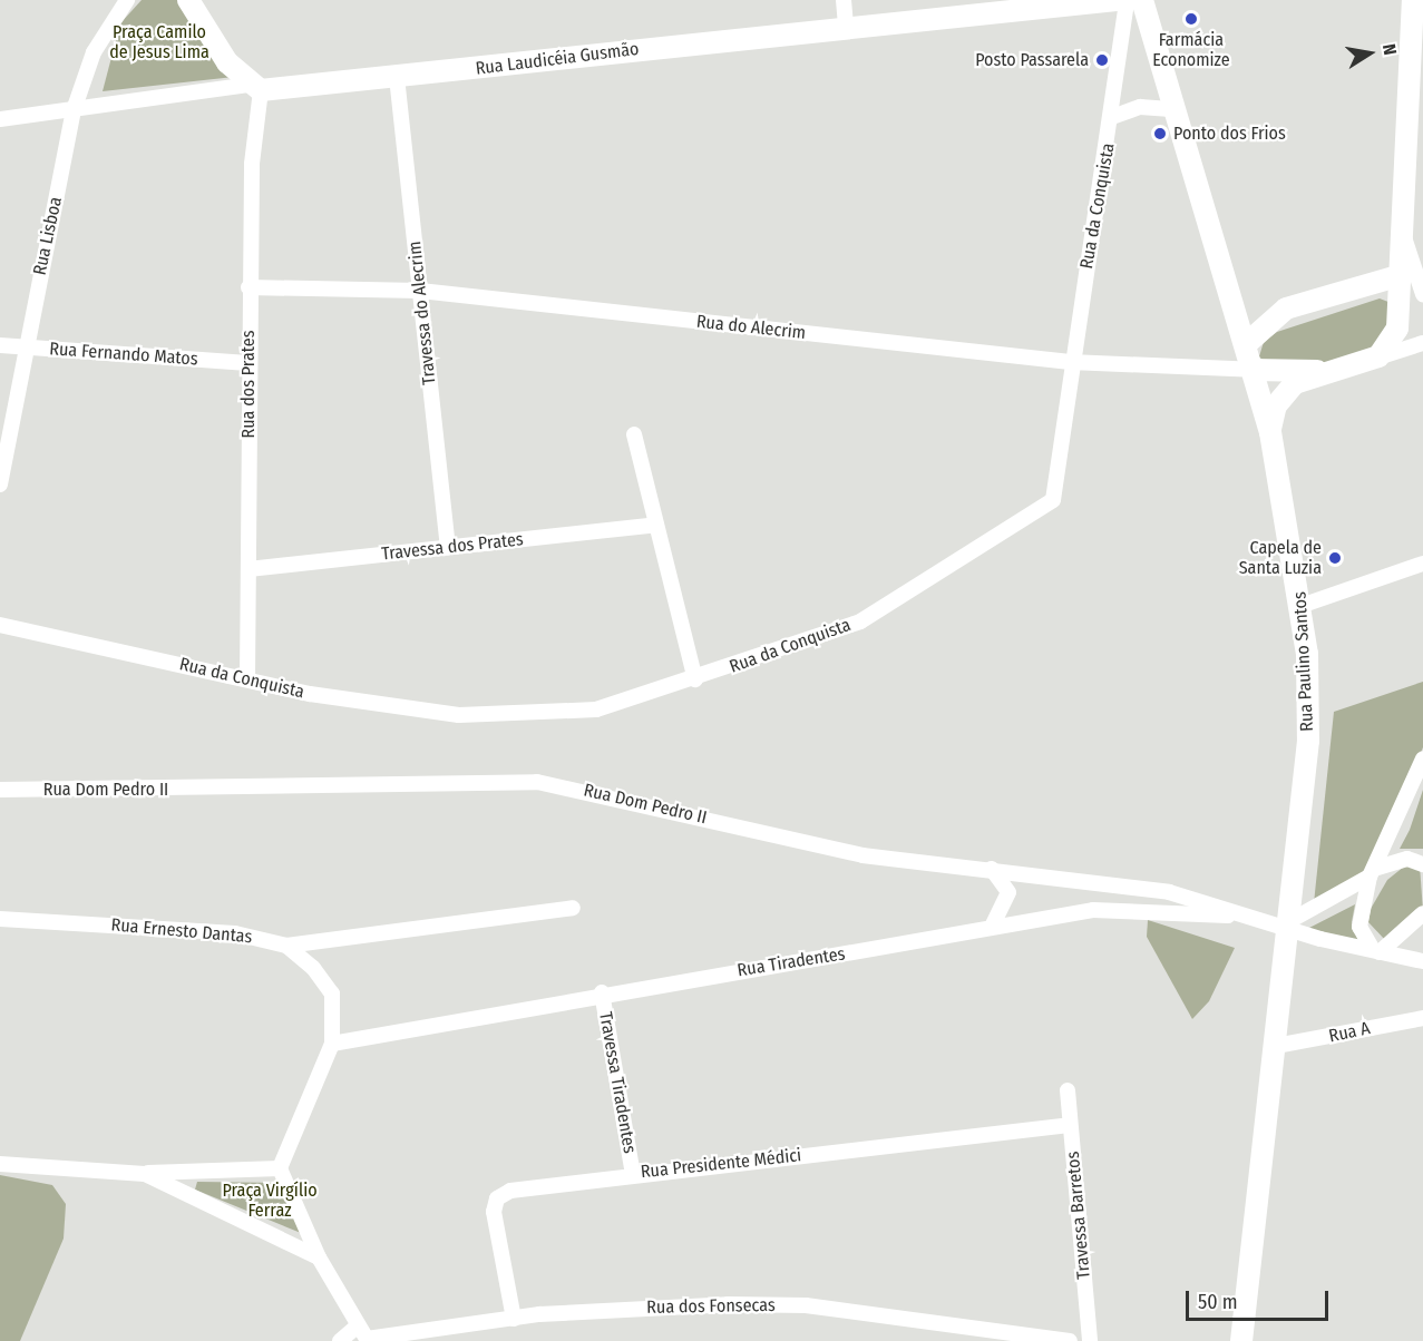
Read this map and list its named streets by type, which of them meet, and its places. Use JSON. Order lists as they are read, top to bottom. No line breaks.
{"streets":{"main road":["Rua Laudicéia Gusmão","Rua Paulino Santos"],"street":["Rua da Conquista","Rua Lisboa","Travessa do Alecrim","Rua do Alecrim","Rua Fernando Matos","Rua dos Prates","Travessa dos Prates","Rua Dom Pedro II","Rua Ernesto Dantas","Rua Tiradentes","Rua A","Travessa Tiradentes","Rua Presidente Médici","Travessa Barretos","Rua dos Fonsecas"]},"crossings":[["Rua Laudicéia Gusmão","Rua Lisboa"],["Rua Laudicéia Gusmão","Travessa do Alecrim"],["Rua Laudicéia Gusmão","Rua dos Prates"],["Rua da Conquista","Rua do Alecrim"],["Rua da Conquista","Rua dos Prates"],["Rua Lisboa","Rua Fernando Matos"],["Travessa do Alecrim","Rua do Alecrim"],["Travessa do Alecrim","Travessa dos Prates"],["Rua do Alecrim","Rua dos Prates"],["Rua do Alecrim","Rua Paulino Santos"],["Rua Fernando Matos","Rua dos Prates"],["Rua dos Prates","Travessa dos Prates"],["Rua Paulino Santos","Rua A"],["Rua Dom Pedro II","Rua Tiradentes"],["Rua Ernesto Dantas","Rua Tiradentes"],["Rua Tiradentes","Travessa Tiradentes"],["Travessa Tiradentes","Rua Presidente Médici"],["Rua Presidente Médici","Travessa Barretos"],["Rua Presidente Médici","Rua dos Fonsecas"]],"parks":["Praça Camilo de Jesus Lima","Praça Virgílio Ferraz"],"places":["Farmácia Economize","Posto Passarela","Ponto dos Frios","Capela de Santa Luzia"],"scale_bar":"50 m","north":"right"}
